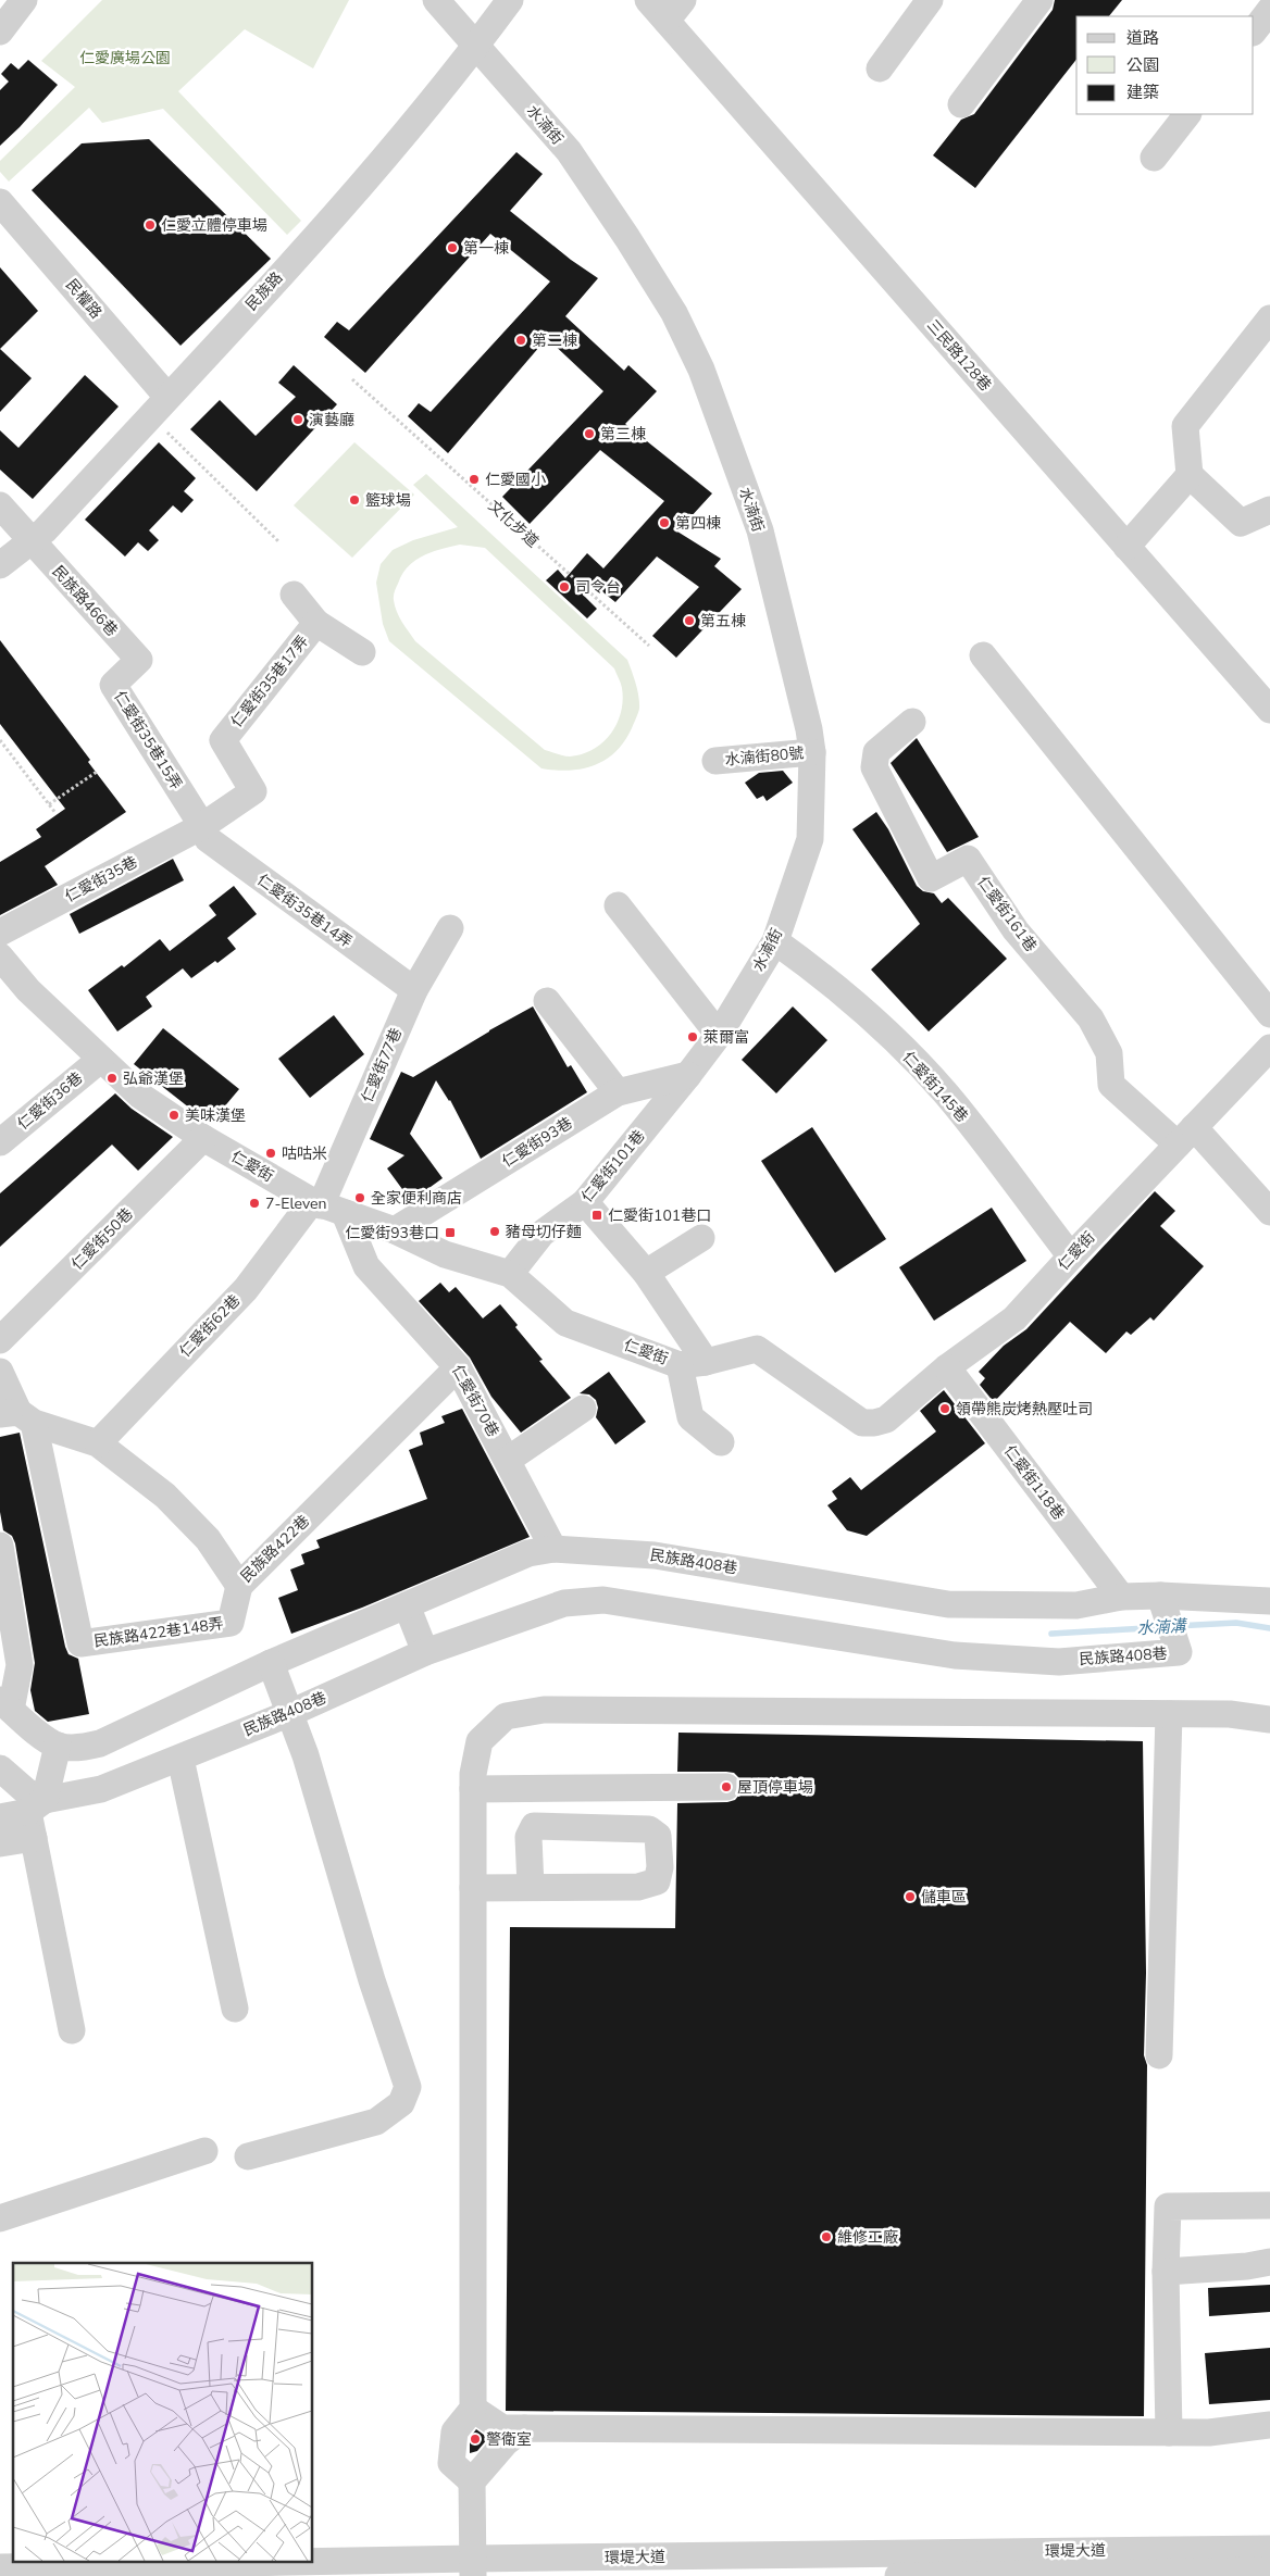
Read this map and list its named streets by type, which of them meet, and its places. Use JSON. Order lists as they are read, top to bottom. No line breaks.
{"streets":{"street":["水湳街","民族路","民權路","三民路128巷","民族路466巷","仁愛街35巷17弄","仁愛街35巷15弄","水湳街80號","仁愛街35巷","仁愛街35巷14弄","仁愛街161巷","仁愛街77巷","仁愛街145巷","仁愛街36巷","仁愛街93巷","仁愛街","仁愛街101巷","仁愛街50巷","仁愛街62巷","仁愛街70巷","仁愛街118巷","民族路422巷","民族路408巷","民族路422巷148弄","環堤大道"],"path":["文化步道"]},"crossings":[["水湳街","民族路"],["水湳街","水湳街80號"],["水湳街","仁愛街145巷"],["水湳街","仁愛街93巷"],["水湳街","仁愛街101巷"],["民族路","民權路"],["民族路","民族路466巷"],["民族路466巷","仁愛街35巷15弄"],["仁愛街35巷17弄","仁愛街35巷15弄"],["仁愛街35巷17弄","仁愛街35巷"],["仁愛街35巷17弄","仁愛街35巷14弄"],["仁愛街35巷15弄","仁愛街35巷"],["仁愛街35巷15弄","仁愛街35巷14弄"],["仁愛街35巷","仁愛街35巷14弄"],["仁愛街35巷14弄","仁愛街77巷"],["仁愛街161巷","仁愛街"],["仁愛街77巷","仁愛街"],["仁愛街77巷","仁愛街62巷"],["仁愛街77巷","仁愛街70巷"],["仁愛街145巷","仁愛街"],["仁愛街36巷","仁愛街"],["仁愛街93巷","仁愛街"],["仁愛街93巷","仁愛街101巷"],["仁愛街","仁愛街101巷"],["仁愛街","仁愛街50巷"],["仁愛街","仁愛街62巷"],["仁愛街","仁愛街70巷"],["仁愛街","仁愛街118巷"],["仁愛街62巷","仁愛街70巷"],["仁愛街62巷","民族路422巷"],["仁愛街70巷","民族路422巷"],["仁愛街70巷","民族路408巷"],["仁愛街118巷","民族路408巷"],["民族路422巷","民族路422巷148弄"]],"water":["水湳溝"],"parks":["仁愛廣場公園"],"places":{"other":["仁愛立體停車場","第一棟","第二棟","演藝廳","第三棟","仁愛國小","籃球場","第四棟","司令台","第五棟","萊爾富","弘爺漢堡","美味漢堡","咕咕米","全家便利商店","7-Eleven","豬母切仔麵","領帶熊炭烤熱壓吐司","屋頂停車場","儲車區","維修工廠","警衛室"],"transit":["仁愛街101巷口","仁愛街93巷口"]},"legend":["道路","公園","建築"]}
